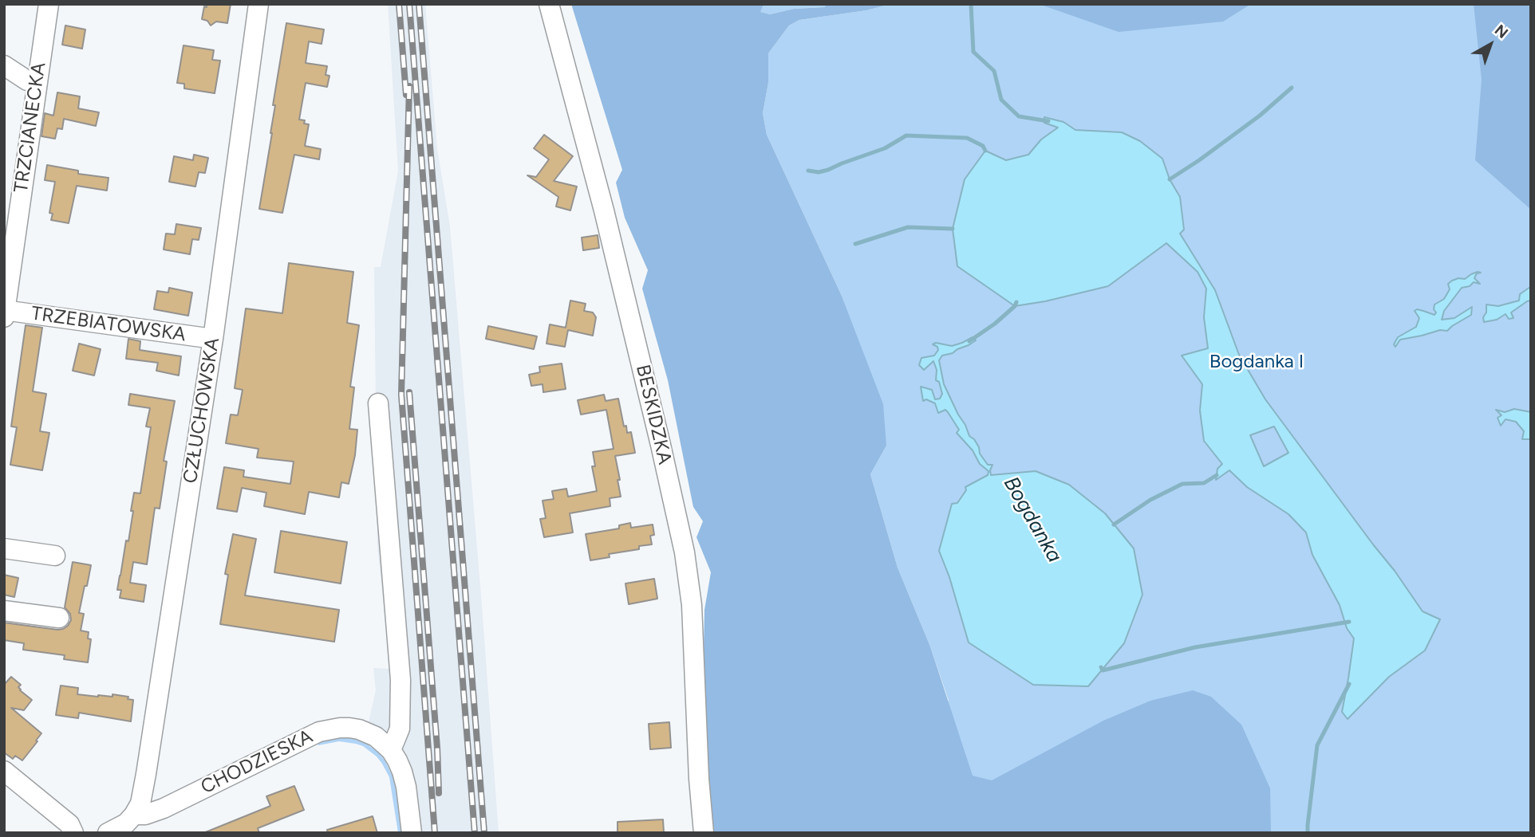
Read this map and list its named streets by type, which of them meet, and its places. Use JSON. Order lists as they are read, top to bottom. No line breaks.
{"streets":{"street":["TRZCIANECKA","TRZEBIATOWSKA","CZŁUCHOWSKA","BESKIDZKA","CHODZIESKA"]},"crossings":[["TRZCIANECKA","TRZEBIATOWSKA"],["TRZEBIATOWSKA","CZŁUCHOWSKA"],["CZŁUCHOWSKA","CHODZIESKA"]],"water":["Bogdanka"],"parks":["Bogdanka I"],"north":"top right"}
